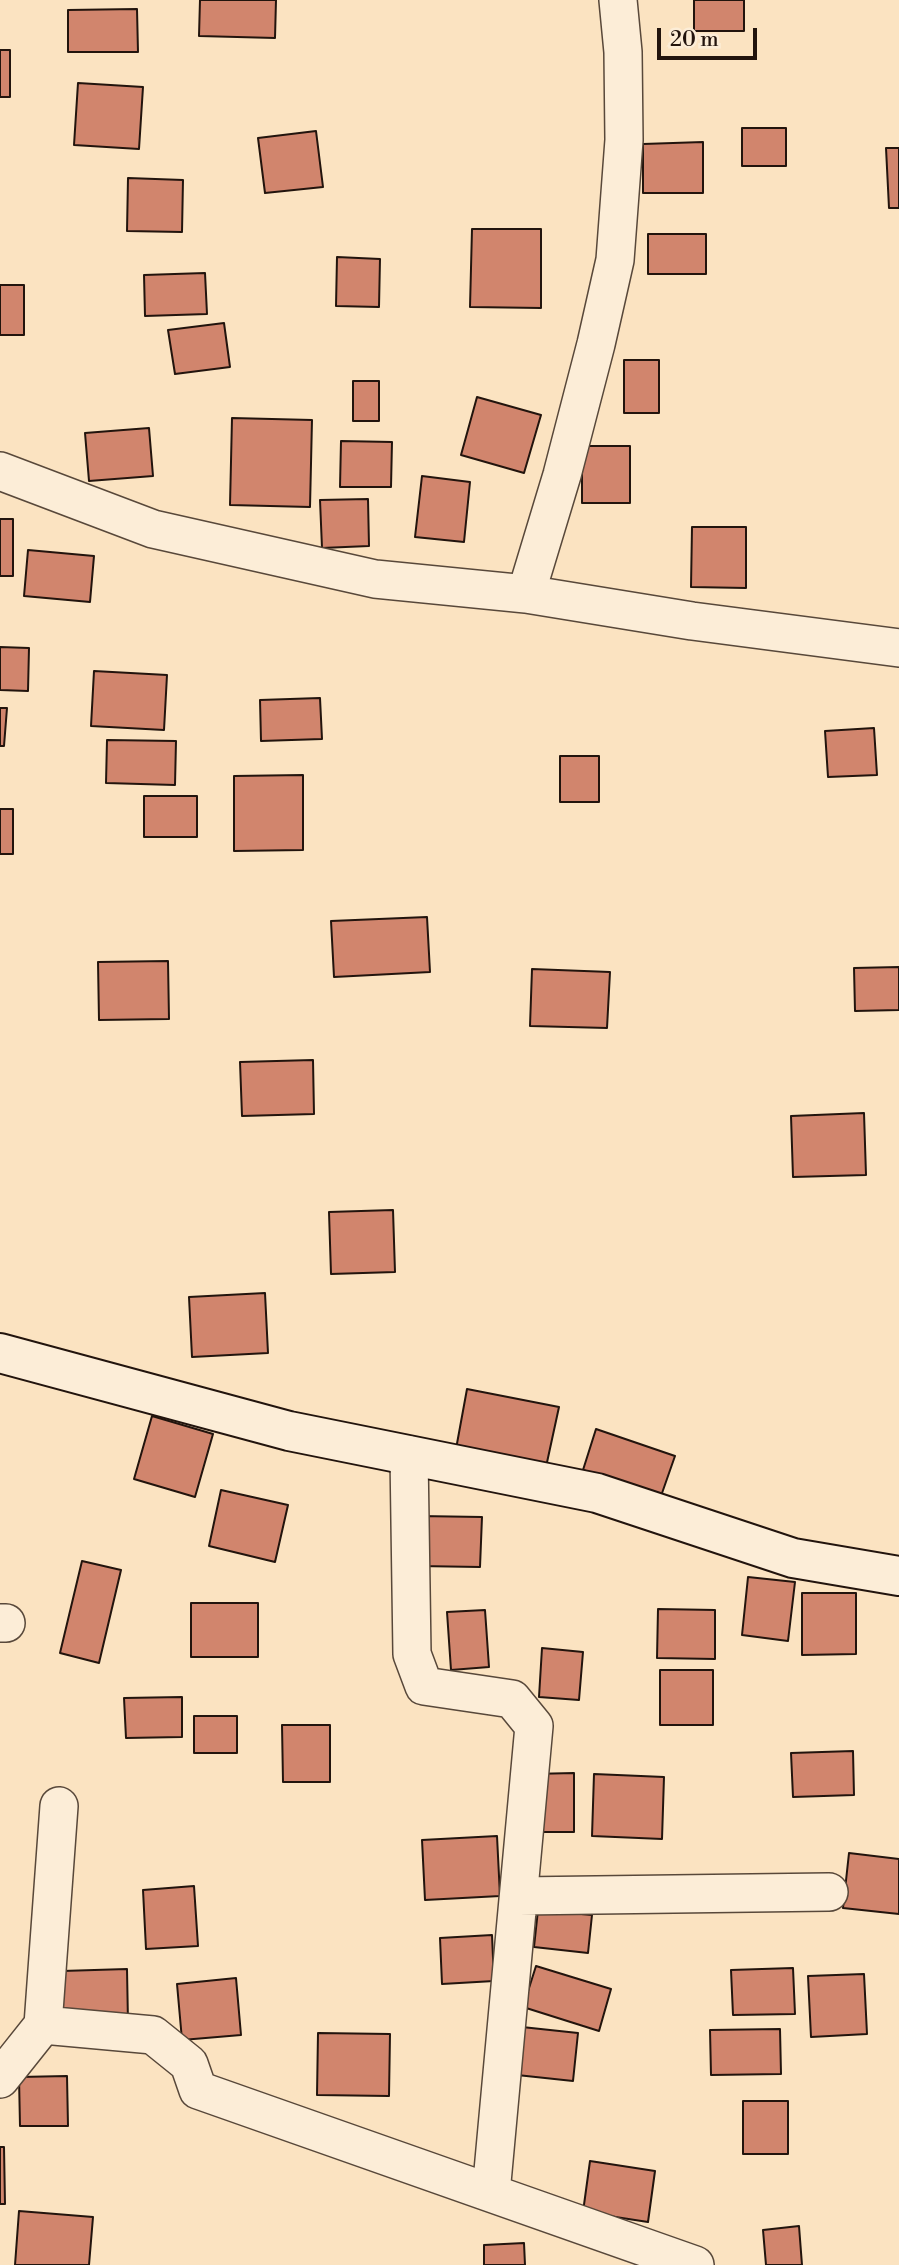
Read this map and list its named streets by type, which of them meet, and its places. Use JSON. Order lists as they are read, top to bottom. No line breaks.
{"scale_bar":"20 m"}
